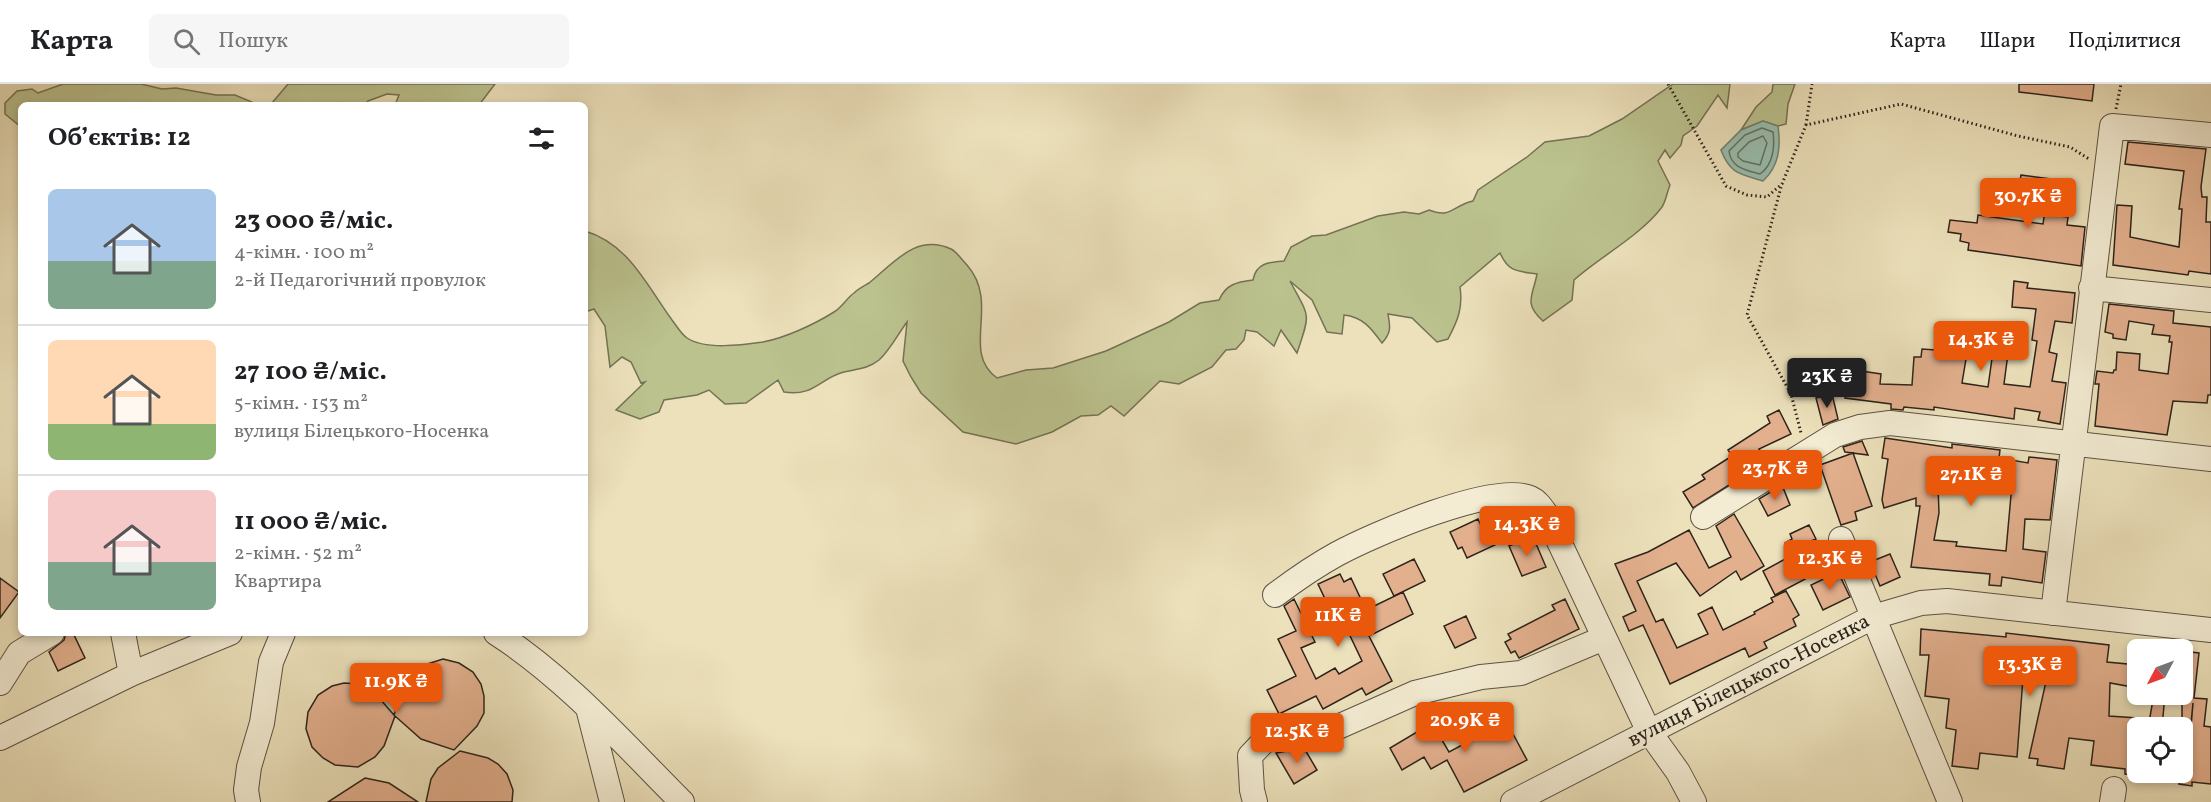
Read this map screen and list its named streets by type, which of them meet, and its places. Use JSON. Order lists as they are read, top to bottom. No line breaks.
{"streets":{"street":["вулиця Білецького-Носенка"]},"north":"bottom left","page":{"header":"Карта","search":"Пошук","nav":["Карта","Шари","Поділитися"],"heading":"Об’єктів: 12","list":[{"name":"23 000 ₴/міс.","note":"4-кімн. · 100 m² · 2-й Педагогічний провулок"},{"name":"27 100 ₴/міс.","note":"5-кімн. · 153 m² · вулиця Білецького-Носенка"},{"name":"11 000 ₴/міс.","note":"2-кімн. · 52 m² · Квартира"}],"price":["30.7K ₴","14.3K ₴","23K ₴","23.7K ₴","27.1K ₴","14.3K ₴","12.3K ₴","11K ₴","13.3K ₴","11.9K ₴","20.9K ₴","12.5K ₴"]}}
